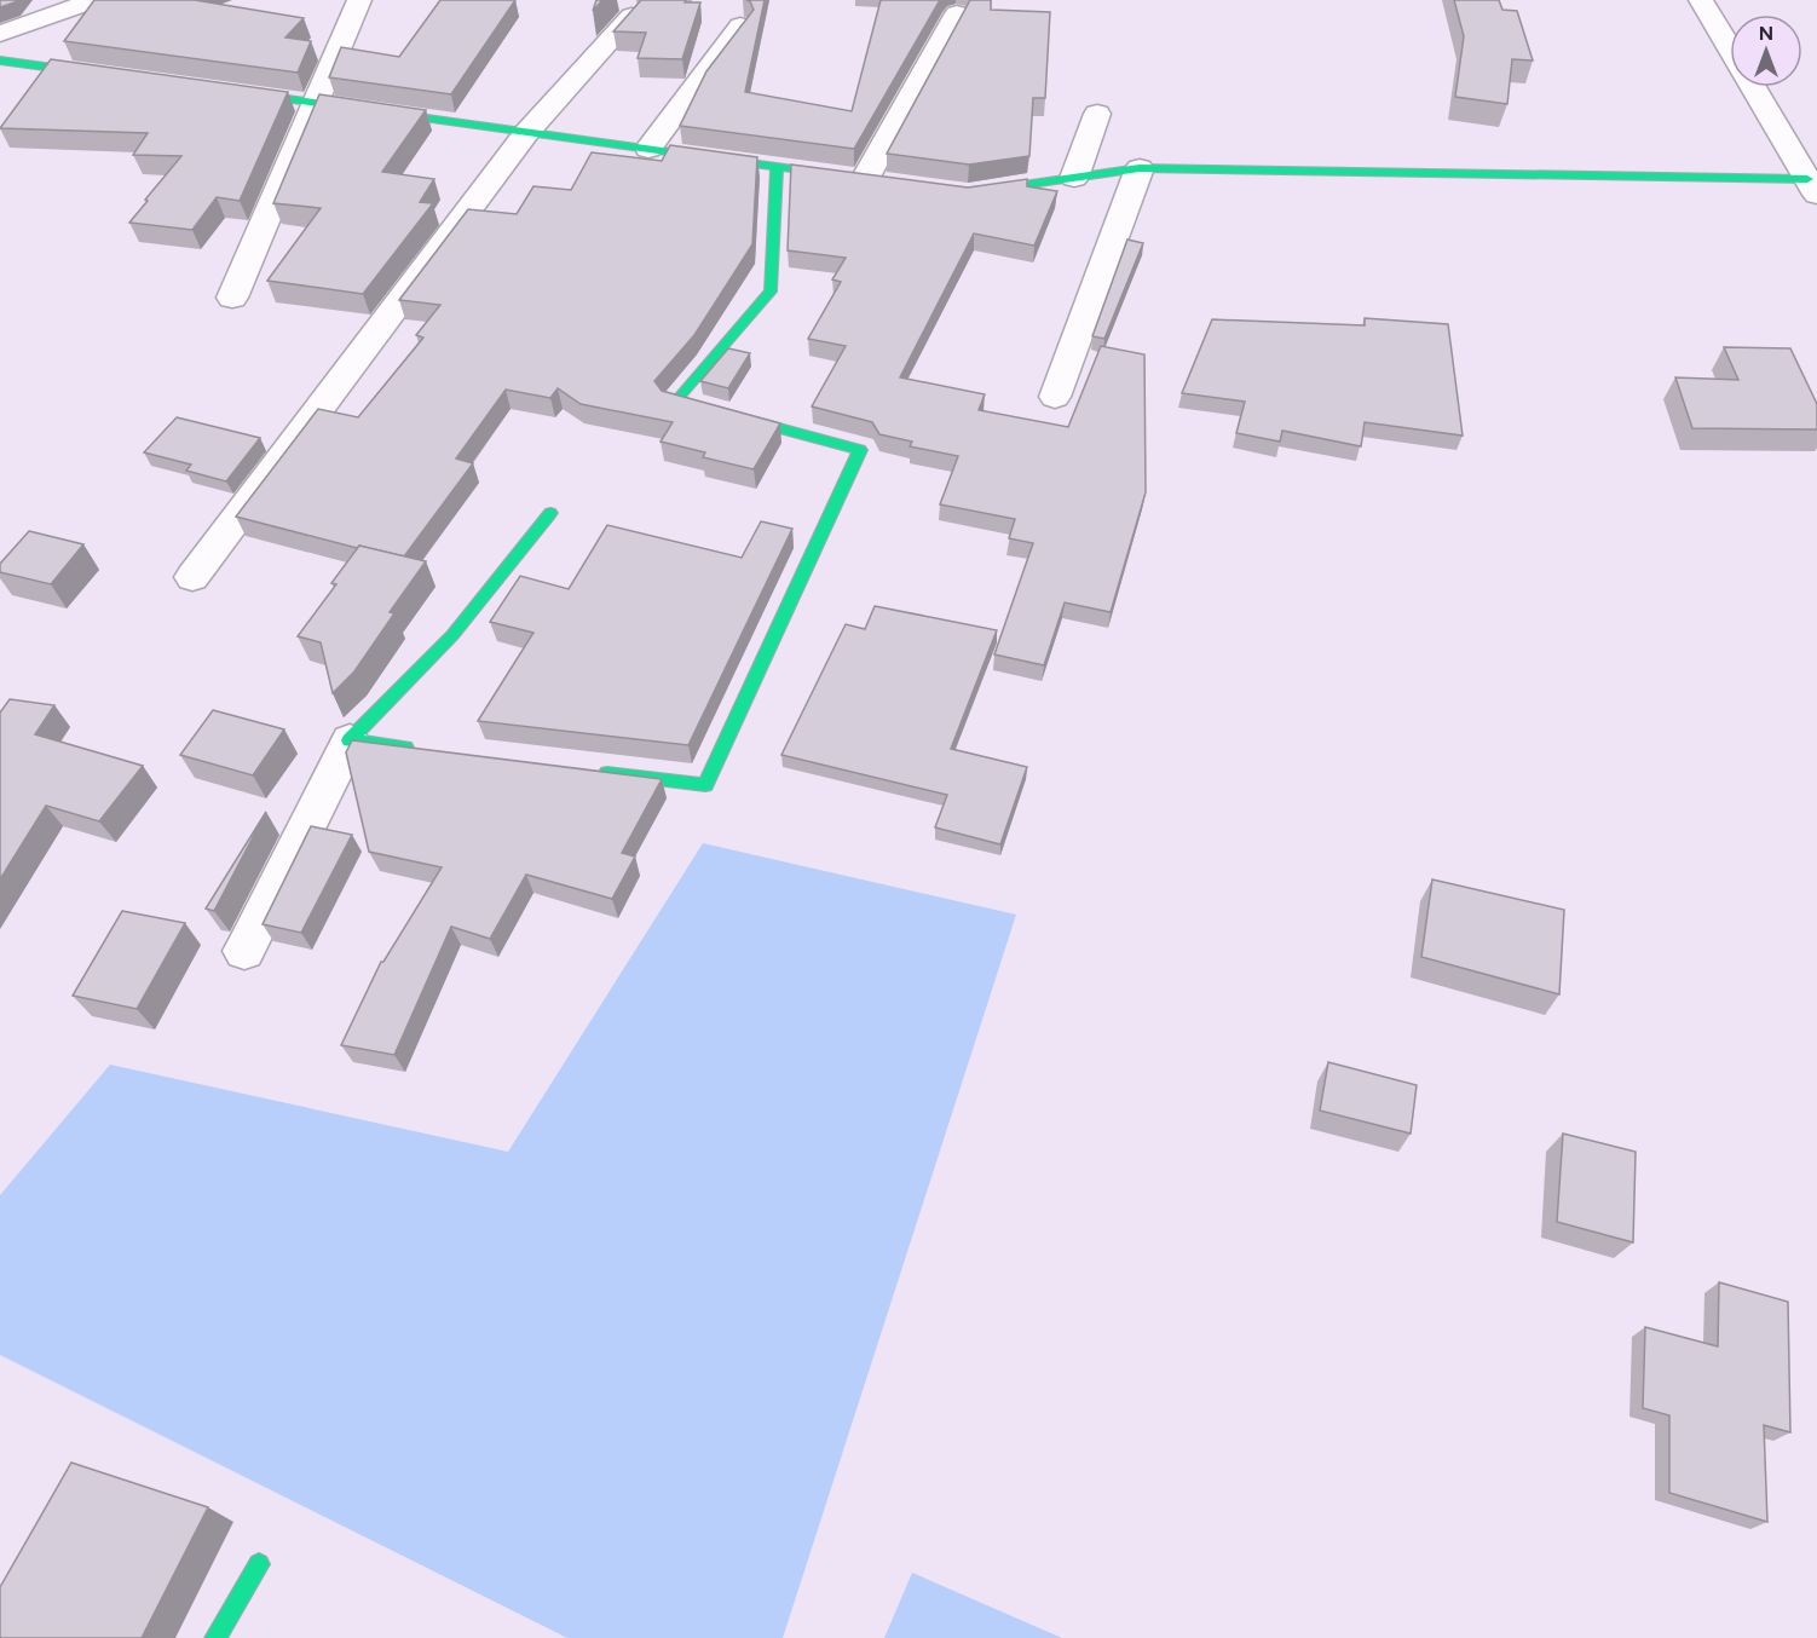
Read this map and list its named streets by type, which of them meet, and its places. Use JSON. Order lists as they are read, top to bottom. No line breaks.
{"north":"top"}
